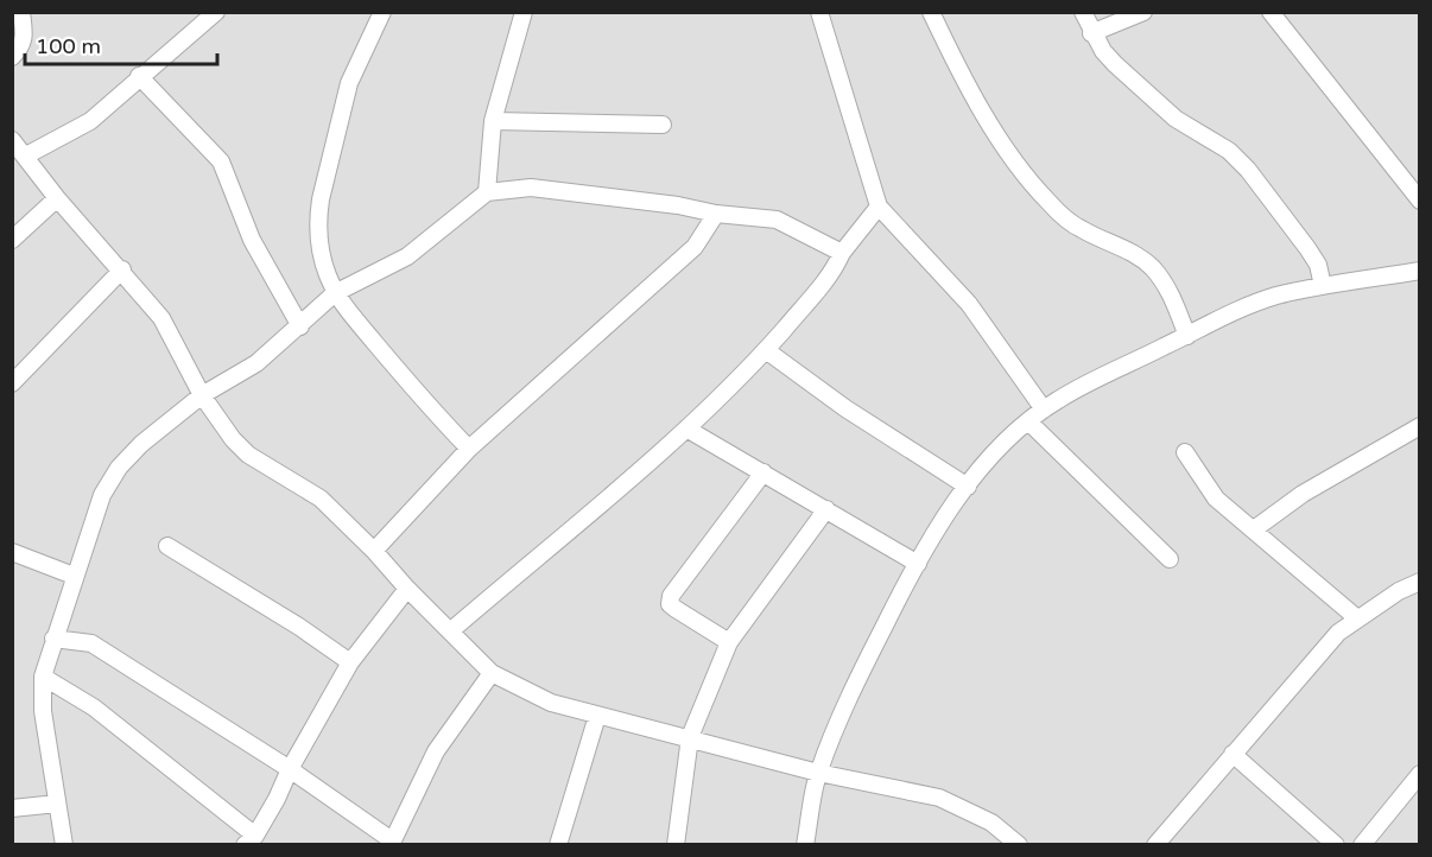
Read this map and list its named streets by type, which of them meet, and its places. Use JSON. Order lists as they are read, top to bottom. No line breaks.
{"scale_bar":"100 m"}
